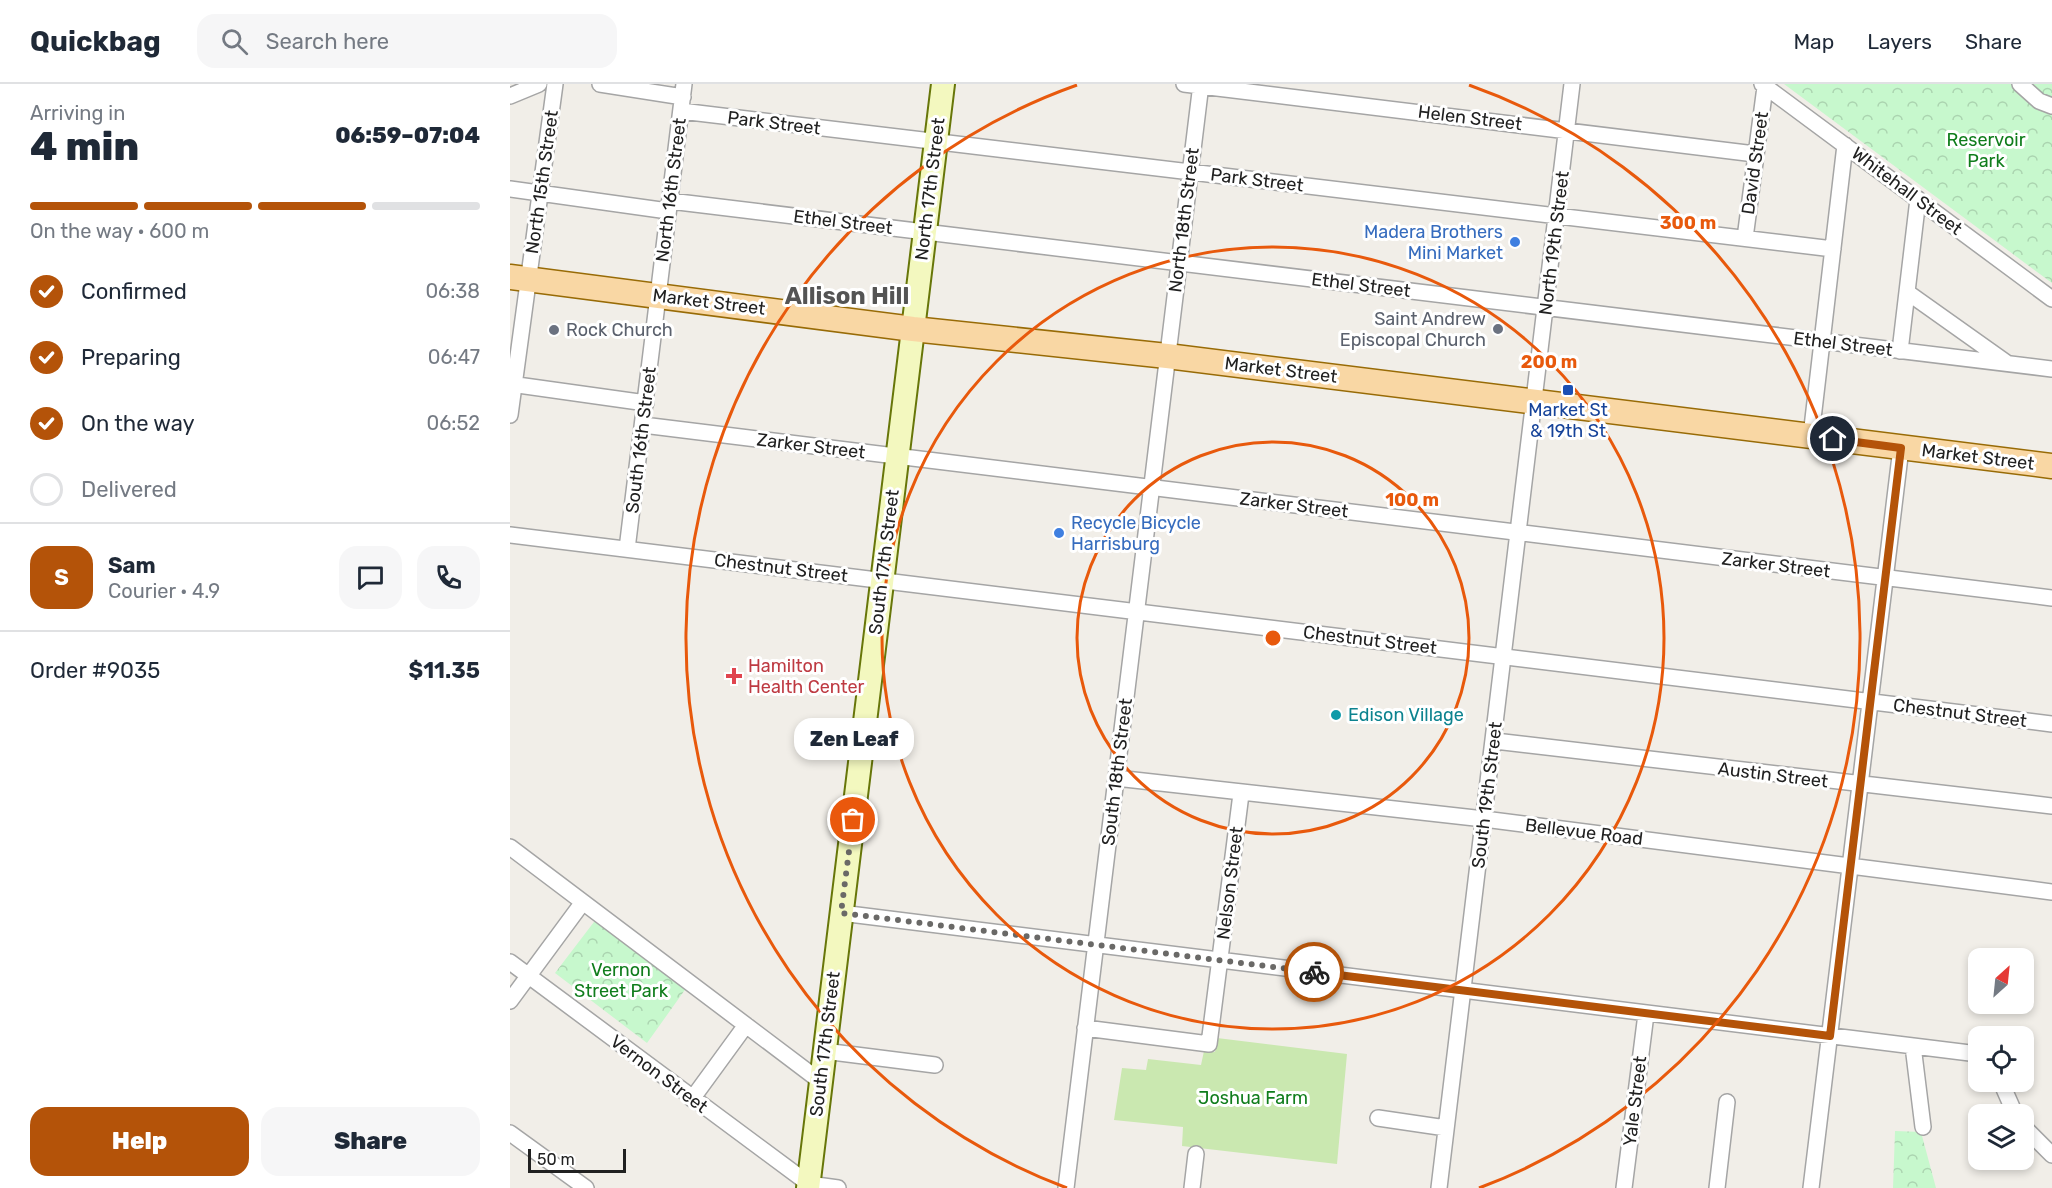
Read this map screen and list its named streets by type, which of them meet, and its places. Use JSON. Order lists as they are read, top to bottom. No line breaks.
{"streets":{"main road":["North 17th Street","Market Street","South 17th Street"],"street":["Helen Street","Park Street","David Street","North 15th Street","North 16th Street","Whitehall Street","North 18th Street","Ethel Street","North 19th Street","South 16th Street","Zarker Street","Chestnut Street","South 18th Street","Austin Street","South 19th Street","Bellevue Road","Nelson Street","Vernon Street","Yale Street"]},"crossings":[["Helen Street","David Street"],["Helen Street","North 18th Street"],["Helen Street","North 19th Street"],["Park Street","David Street"],["Park Street","North 17th Street"],["Park Street","North 16th Street"],["Park Street","North 18th Street"],["Park Street","North 19th Street"],["David Street","Whitehall Street"],["North 15th Street","Ethel Street"],["North 15th Street","Market Street"],["North 17th Street","Ethel Street"],["North 17th Street","Market Street"],["North 17th Street","South 17th Street"],["North 16th Street","Ethel Street"],["North 16th Street","Market Street"],["North 16th Street","South 16th Street"],["North 18th Street","Ethel Street"],["North 18th Street","Market Street"],["North 18th Street","South 18th Street"],["Ethel Street","North 19th Street"],["North 19th Street","Market Street"],["North 19th Street","South 19th Street"],["Market Street","South 16th Street"],["Market Street","South 17th Street"],["Market Street","South 18th Street"],["Market Street","South 19th Street"],["South 16th Street","Zarker Street"],["South 16th Street","Chestnut Street"],["Zarker Street","South 17th Street"],["Zarker Street","South 18th Street"],["Zarker Street","South 19th Street"],["South 17th Street","Chestnut Street"],["South 17th Street","Vernon Street"],["Chestnut Street","South 18th Street"],["Chestnut Street","South 19th Street"],["South 18th Street","Bellevue Road"],["South 18th Street","Nelson Street"],["Austin Street","South 19th Street"],["South 19th Street","Bellevue Road"],["Bellevue Road","Nelson Street"]],"districts":["Allison Hill"],"parks":["Reservoir Park","Vernon Street Park","Joshua Farm"],"places":{"other":["Madera Brothers Mini Market","Saint Andrew Episcopal Church","Rock Church","Recycle Bicycle Harrisburg","Edison Village","Zen Leaf"],"transit":["Market St & 19th St"],"health":["Hamilton Health Center"]},"scale_bar":"50 m","north":"top right","page":{"header":"Quickbag","search":"Search here","nav":["Map","Layers","Share"],"heading":["4 min","Arriving in","06:59–07:04"],"panel":["Sam","Courier · 4.9","Order #9035","$11.35"],"bar":"On the way · 600 m","list":[["Confirmed","06:38"],["Preparing","06:47"],["On the way","06:52"],"Delivered"],"round":"S","bubble":"Zen Leaf","buttons":["Help","Share"],"scale":"50 m"},"rings":["300 m","200 m","100 m"]}
